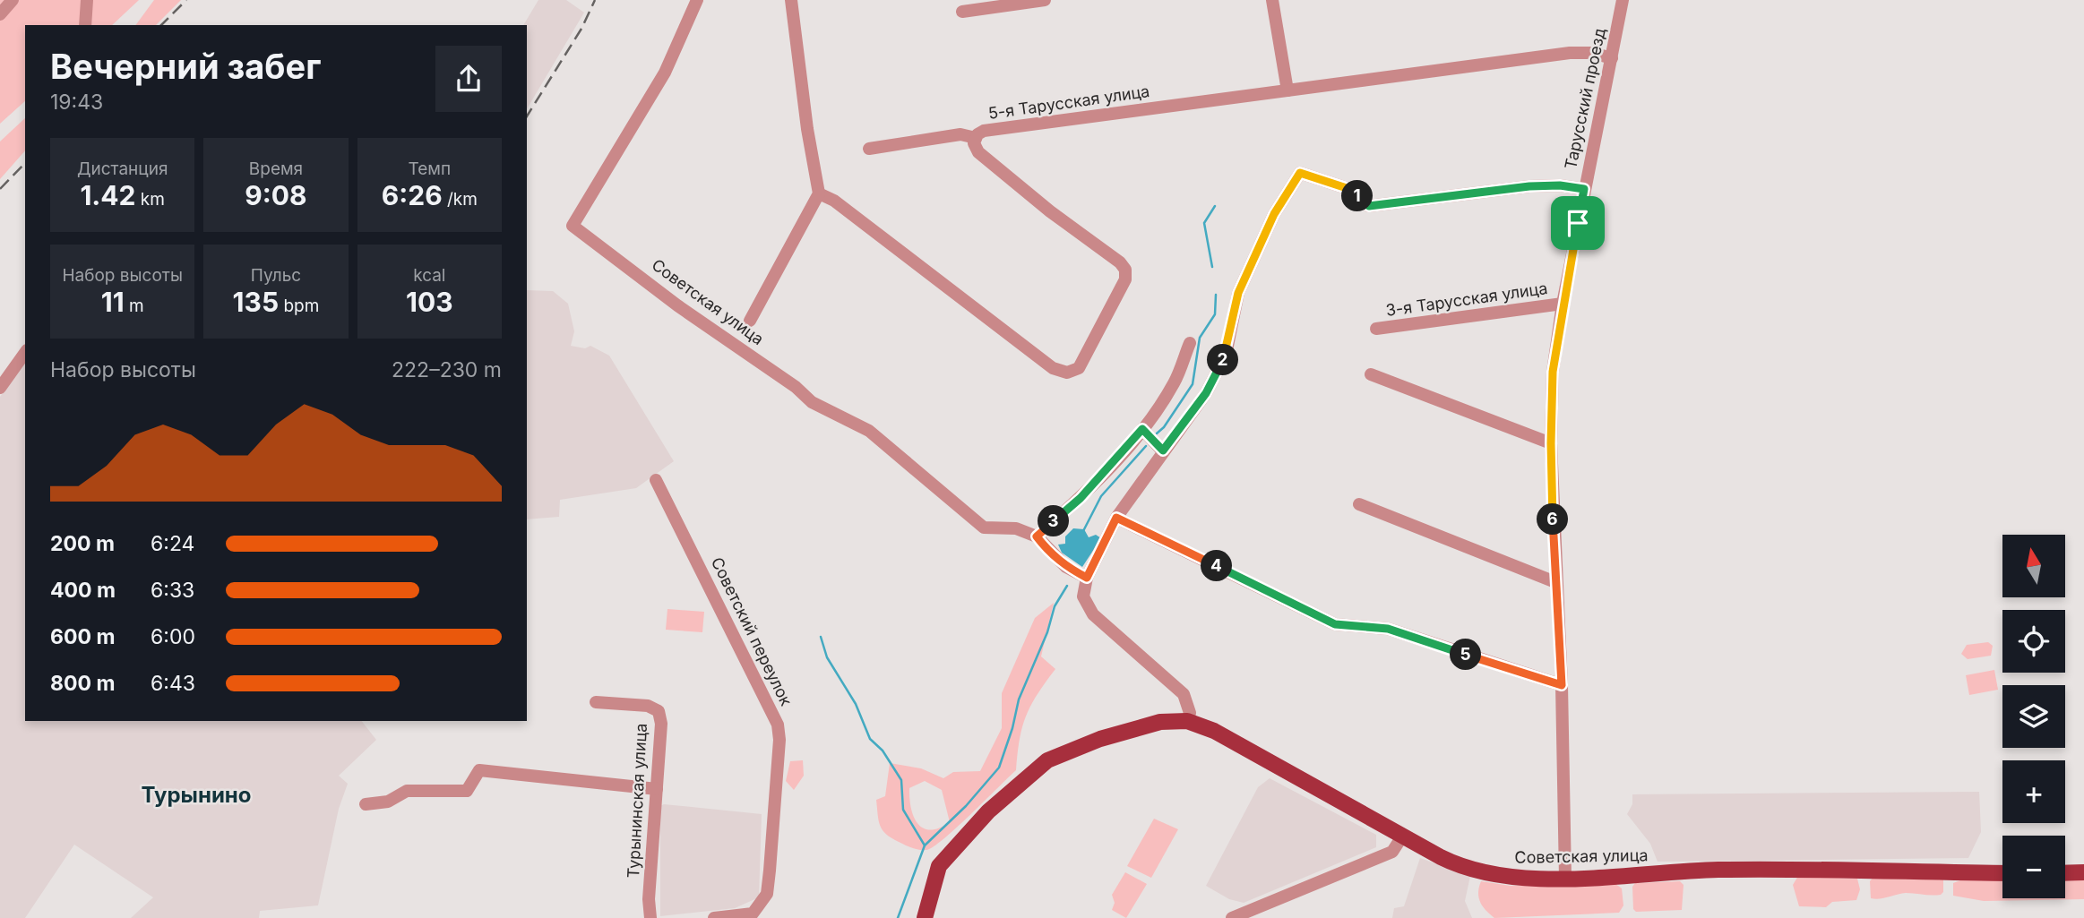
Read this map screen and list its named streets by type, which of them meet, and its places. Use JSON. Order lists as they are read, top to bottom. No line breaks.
{"streets":{"main road":["Советская улица"],"street":["Тарусский проезд","5-я Тарусская улица","3-я Тарусская улица","Советский переулок","Турынинская улица"]},"crossings":[["Тарусский проезд","5-я Тарусская улица"],["Тарусский проезд","3-я Тарусская улица"],["Тарусский проезд","Советская улица"]],"districts":["Турынино"],"north":"top","page":{"heading":["Вечерний забег","19:43"],"stats":[["Дистанция","1.42 km"],["Время","9:08"],["Темп","6:26 /km"],["Набор высоты","11 m"],["Пульс","135 bpm"],["kcal","103"]],"pins":["1","2","6","3","4","5"],"chart":["Набор высоты","222–230 m"],"list":[{"name":"200 m","note":"6:24"},{"name":"400 m","note":"6:33"},{"name":"600 m","note":"6:00"},{"name":"800 m","note":"6:43"}],"map_buttons":["+","−"]}}
